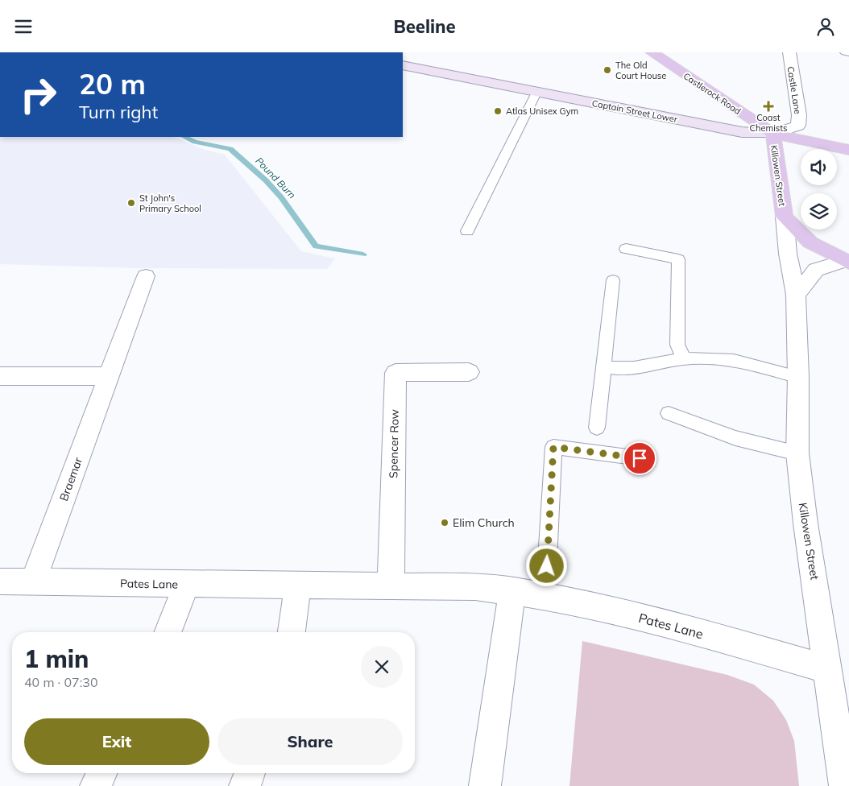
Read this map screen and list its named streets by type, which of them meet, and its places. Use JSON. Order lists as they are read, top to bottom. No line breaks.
{"streets":{"main road":["Castlerock Road","Captain Street Lower","Killowen Street"],"street":["Castle Lane","Spencer Row","Braemar","Pates Lane"]},"crossings":[["Castle Lane","Castlerock Road"],["Castle Lane","Captain Street Lower"],["Castle Lane","Killowen Street"],["Castlerock Road","Captain Street Lower"],["Castlerock Road","Killowen Street"],["Captain Street Lower","Killowen Street"],["Killowen Street","Pates Lane"],["Spencer Row","Pates Lane"],["Braemar","Pates Lane"]],"water":["Pound Burn"],"places":{"other":["The Old Court House","Atlas Unisex Gym","St John's Primary School","Elim Church"],"health":["Coast Chemists"]},"page":{"header":"Beeline","turn":["20 m","Turn right"],"heading":["1 min","40 m · 07:30"],"buttons":["Exit","Share"]}}
